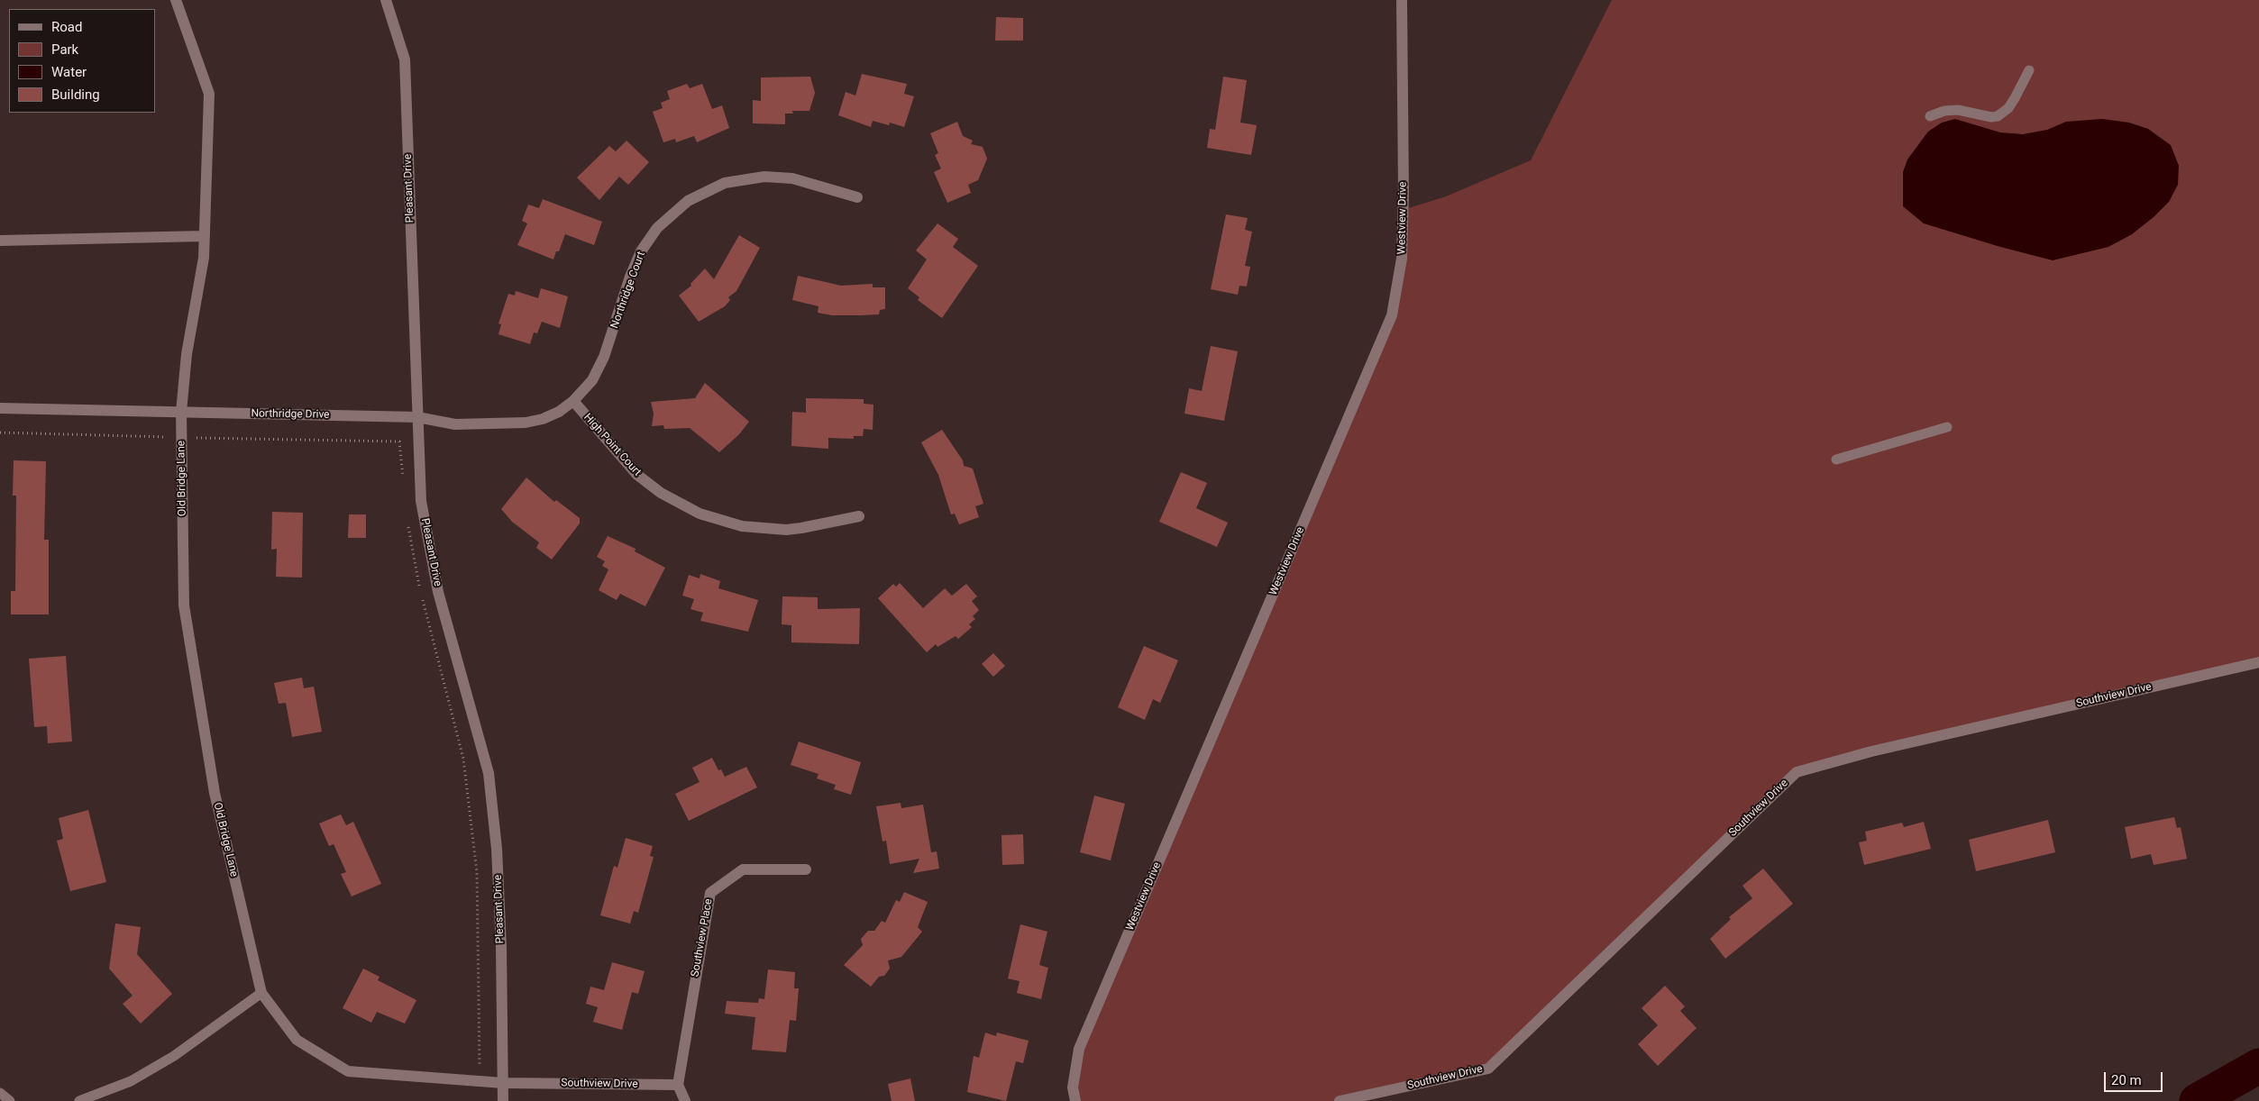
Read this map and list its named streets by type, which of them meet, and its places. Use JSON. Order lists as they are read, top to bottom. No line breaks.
{"streets":{"street":["Pleasant Drive","Westview Drive","Northridge Court","Northridge Drive","High Point Court","Old Bridge Lane","Southview Drive","Southview Place"]},"crossings":[["Pleasant Drive","Northridge Drive"],["Pleasant Drive","Old Bridge Lane"],["Pleasant Drive","Southview Drive"],["Northridge Court","Northridge Drive"],["Northridge Court","High Point Court"],["Northridge Drive","High Point Court"],["Northridge Drive","Old Bridge Lane"],["Old Bridge Lane","Southview Drive"],["Southview Drive","Southview Place"]],"legend":["Road","Park","Water","Building"],"scale_bar":"20 m"}
